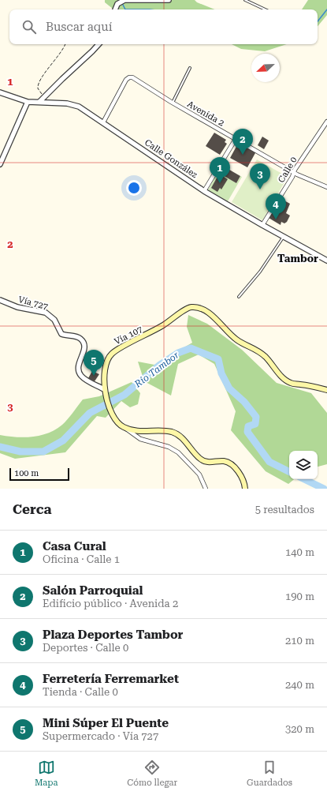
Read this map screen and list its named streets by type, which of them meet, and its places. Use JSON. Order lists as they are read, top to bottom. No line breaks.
{"streets":{"main road":["Vía 107"],"street":["Avenida 2","Calle González","Calle 0","Vía 727"]},"crossings":[["Avenida 2","Calle González"],["Avenida 2","Calle 0"],["Calle González","Calle 0"],["Vía 727","Vía 107"]],"districts":["Tambor"],"water":["Río Tambor"],"scale_bar":"100 m","north":"bottom left","page":{"search":"Buscar aquí","pins":["2","1","3","4","5"],"scale":"100 m","heading":["Cerca","5 resultados"],"list":[{"mark":"1","name":"Casa Cural","note":"Oficina · Calle 1","value":"140 m"},{"mark":"2","name":"Salón Parroquial","note":"Edificio público · Avenida 2","value":"190 m"},{"mark":"3","name":"Plaza Deportes Tambor","note":"Deportes · Calle 0","value":"210 m"},{"mark":"4","name":"Ferretería Ferremarket","note":"Tienda · Calle 0","value":"240 m"},{"mark":"5","name":"Mini Súper El Puente","note":"Supermercado · Vía 727","value":"320 m"}],"nav":["Mapa","Cómo llegar","Guardados"]},"grid":{"rows":["1","2","3"]}}
